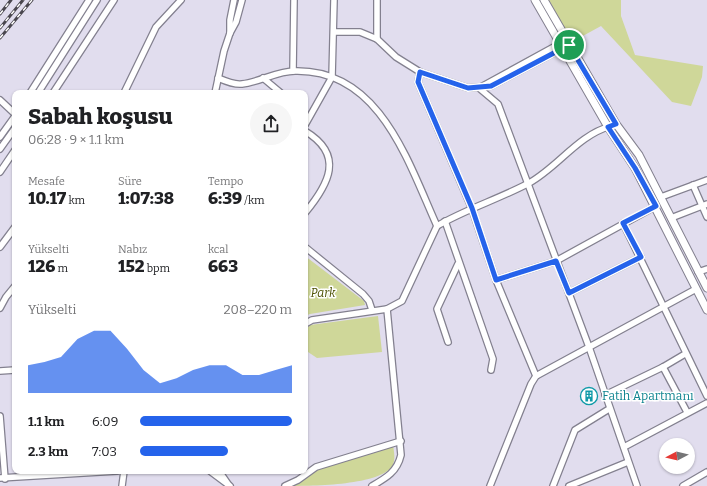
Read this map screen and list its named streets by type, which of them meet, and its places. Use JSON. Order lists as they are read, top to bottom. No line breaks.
{"parks":["Park"],"places":{"building":["Fatih Apartmanı"]},"north":"left","page":{"heading":["Sabah koşusu","06:28 · 9 × 1.1 km"],"stats":[["Mesafe","10.17 km"],["Süre","1:07:38"],["Tempo","6:39 /km"],["Yükselti","126 m"],["Nabız","152 bpm"],["kcal","663"]],"chart":["Yükselti","208–220 m"],"list":[{"name":"1.1 km","note":"6:09"},{"name":"2.3 km","note":"7:03"}]}}
